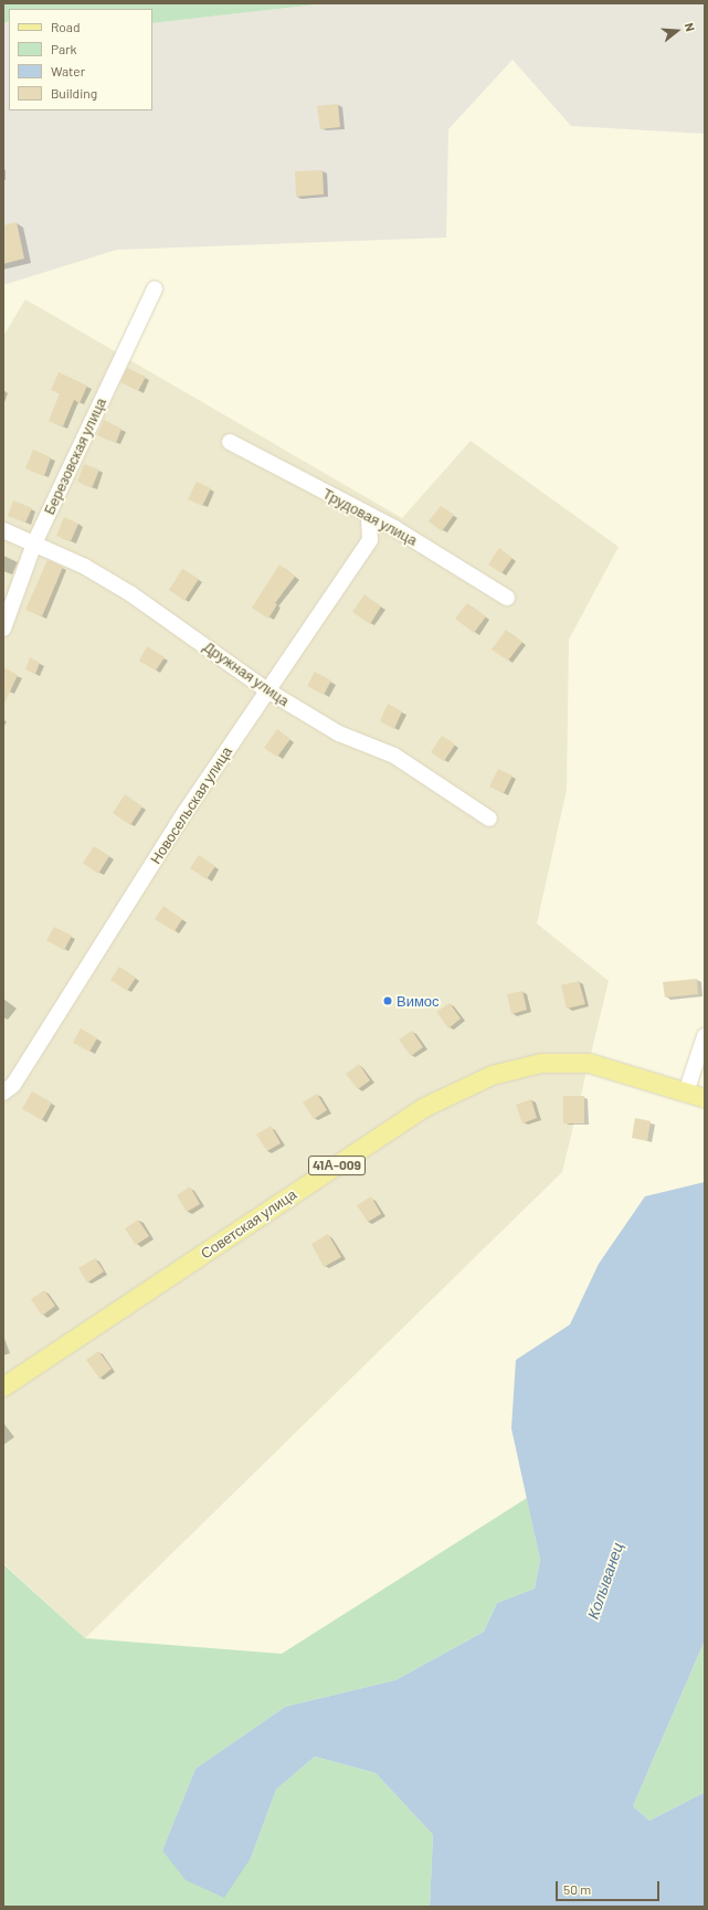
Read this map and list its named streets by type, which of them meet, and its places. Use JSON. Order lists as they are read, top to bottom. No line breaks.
{"streets":{"main road":["41А-009","Советская улица"],"street":["Березовская улица","Трудовая улица","Дружная улица","Новосельская улица"]},"crossings":[["Березовская улица","Дружная улица"],["Трудовая улица","Новосельская улица"],["Дружная улица","Новосельская улица"]],"water":["Колыванец"],"places":["Вимос"],"legend":["Road","Park","Water","Building"],"scale_bar":"50 m","north":"right"}
